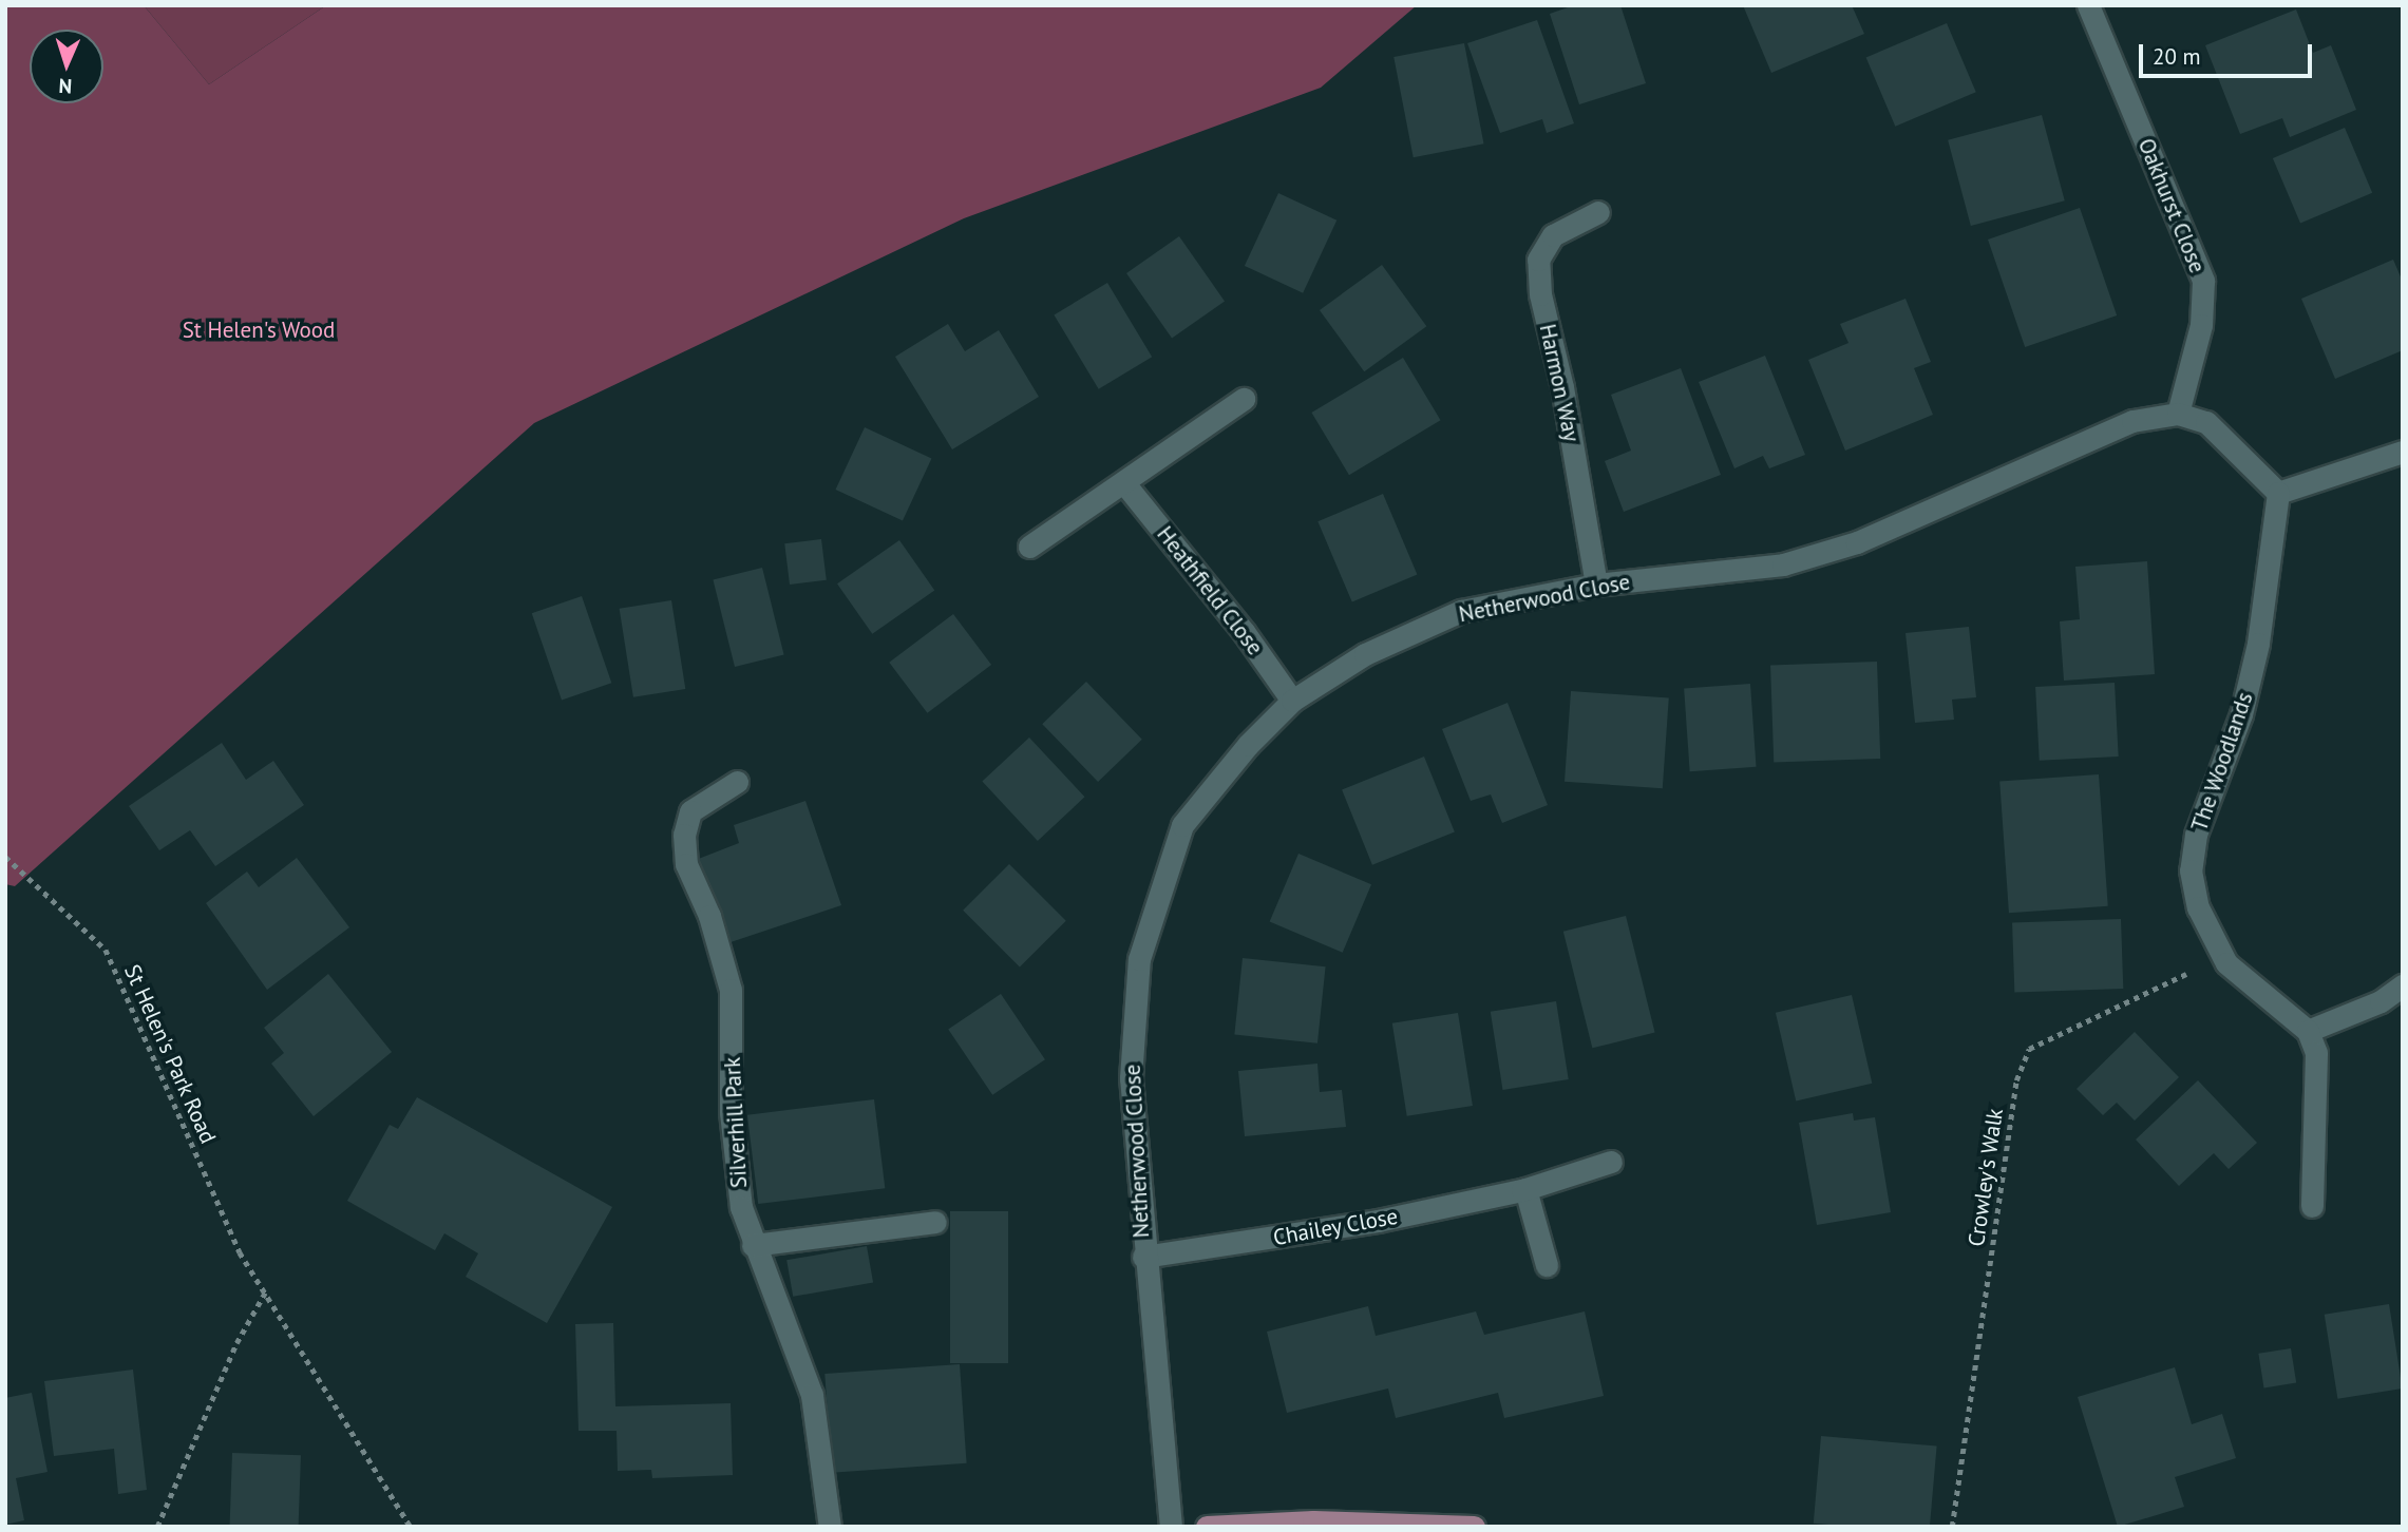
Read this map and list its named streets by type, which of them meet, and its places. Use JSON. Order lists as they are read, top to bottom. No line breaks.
{"streets":{"street":["Oakhurst Close","Harmon Way","Heathfield Close","Netherwood Close","The Woodlands","Silverhill Park","Chailey Close"],"path":["St Helen's Park Road","Crowley's Walk"]},"crossings":[["Oakhurst Close","Netherwood Close"],["Harmon Way","Netherwood Close"],["Heathfield Close","Netherwood Close"],["Netherwood Close","Chailey Close"],["The Woodlands","Crowley's Walk"]],"parks":["St Helen's Wood"],"scale_bar":"20 m","north":"bottom"}
